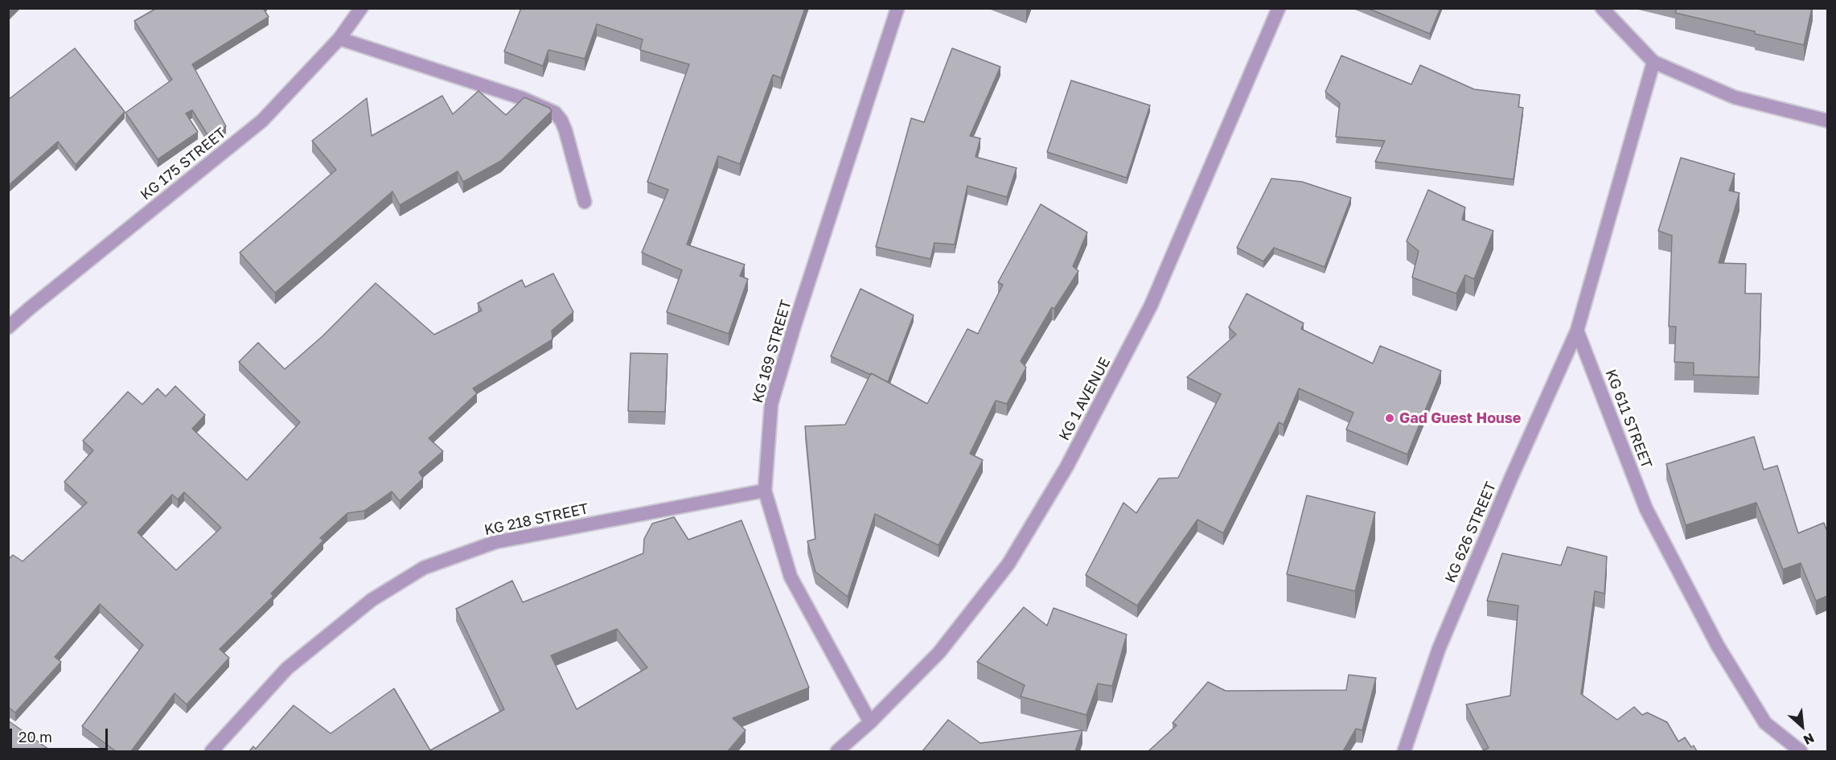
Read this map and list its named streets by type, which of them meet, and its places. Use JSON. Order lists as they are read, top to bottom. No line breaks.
{"streets":{"street":["KG 175 STREET","KG 169 STREET","KG 1 AVENUE","KG 611 STREET","KG 218 STREET","KG 626 STREET"]},"crossings":[["KG 169 STREET","KG 1 AVENUE"],["KG 169 STREET","KG 218 STREET"],["KG 611 STREET","KG 626 STREET"]],"places":["Gad Guest House"],"scale_bar":"20 m","north":"bottom right"}
